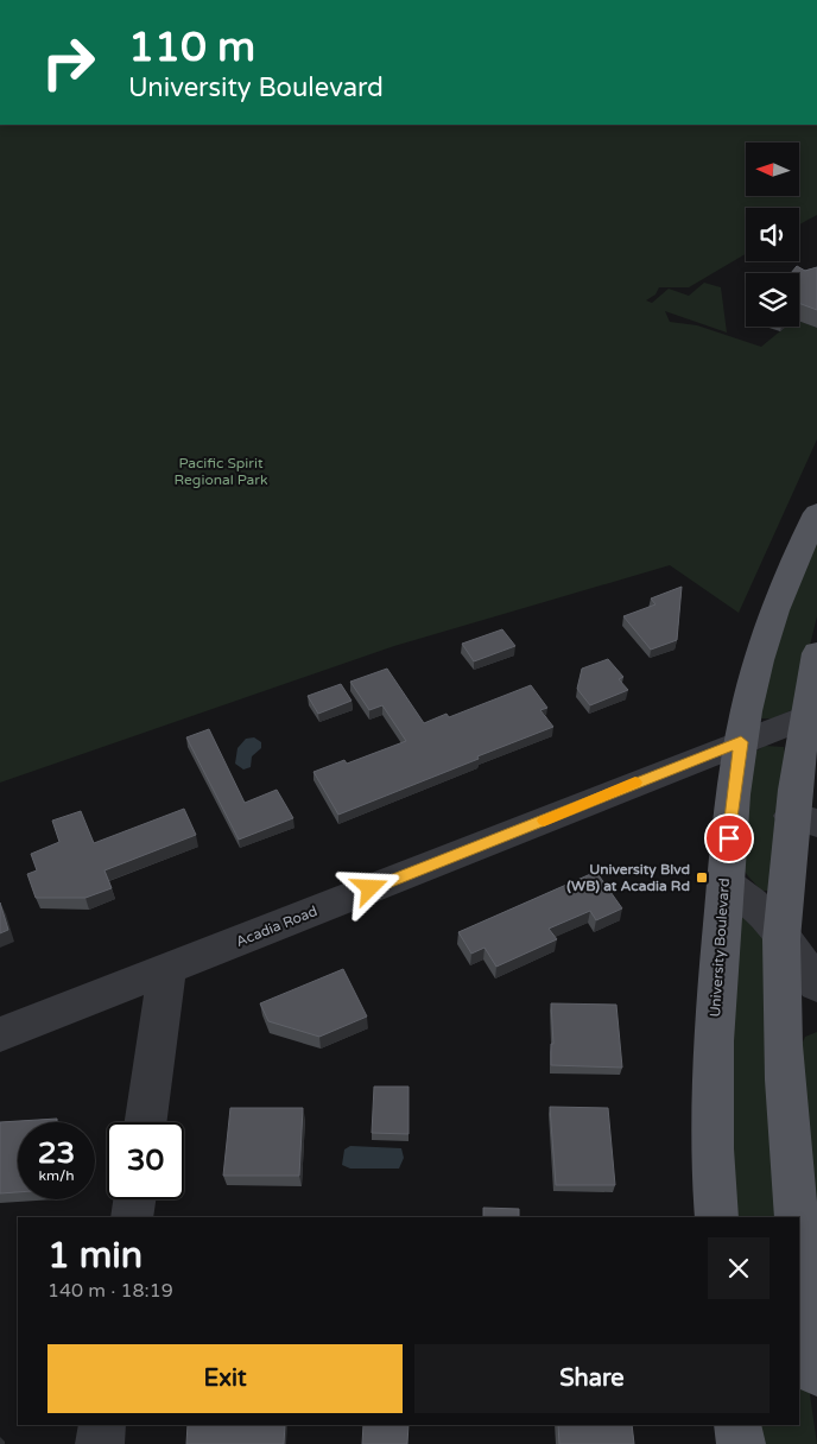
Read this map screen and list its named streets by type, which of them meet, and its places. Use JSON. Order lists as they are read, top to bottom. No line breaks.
{"streets":{"main road":["University Boulevard"],"street":["Acadia Road"]},"crossings":[["Acadia Road","University Boulevard"]],"parks":["Pacific Spirit Regional Park"],"places":{"transit":["University Blvd (WB) at Acadia Rd"]},"north":"left","page":{"turn":["110 m","University Boulevard"],"speed":"23 km/h","limit":"30","heading":["1 min","140 m · 18:19"],"buttons":["Exit","Share"]}}
